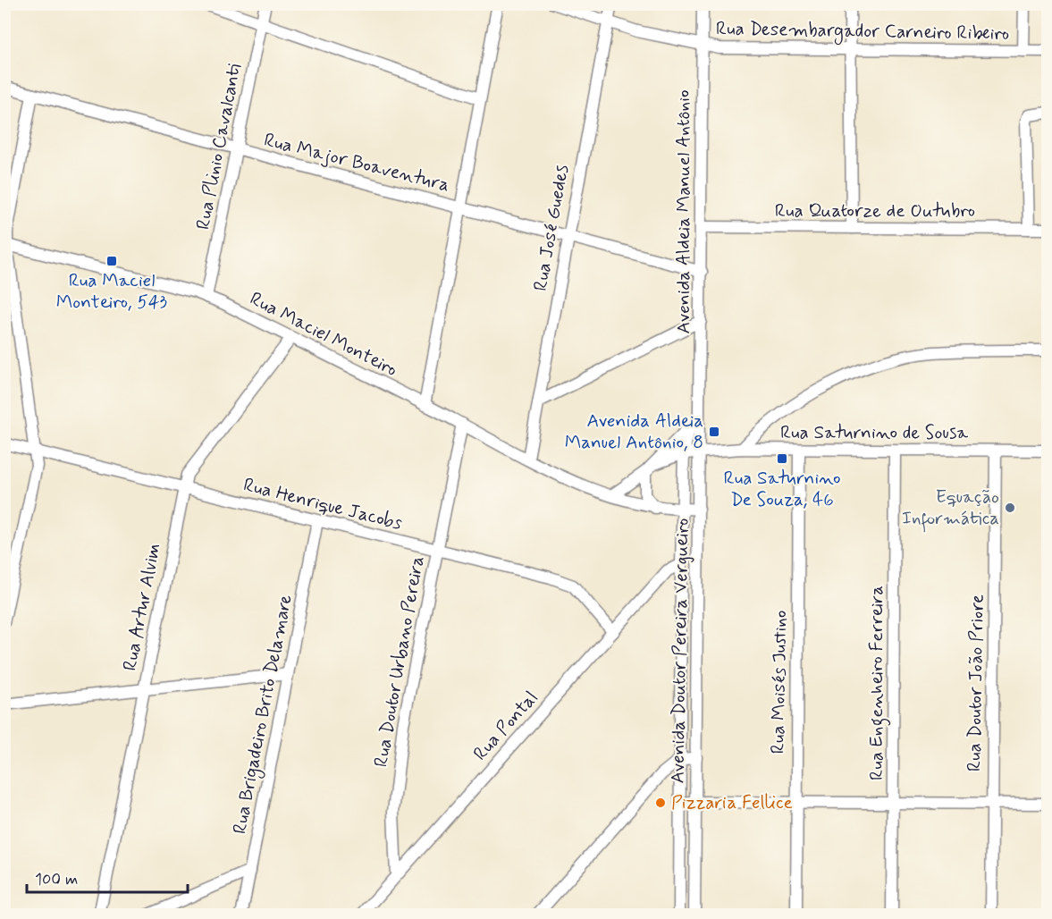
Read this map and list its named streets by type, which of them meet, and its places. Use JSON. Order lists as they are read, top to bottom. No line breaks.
{"streets":{"street":["Rua Desembargador Carneiro Ribeiro","Rua Plinio Cavalcanti","Rua Major Boaventura","Rua Quatorze de Outubro","Avenida Aldeia Manuel Antônio","Rua José Guedes","Rua Maciel Monteiro","Rua Saturnino de Sousa","Rua Henrique Jacobs","Rua Artur Alvim","Avenida Doutor Pereira Vergueiro","Rua Doutor Urbano Pereira","Rua Moisés Justino","Rua Engenheiro Ferreira","Rua Doutor João Priore","Rua Brigadeiro Brito Delamare","Rua Pontal"]},"crossings":[["Rua Desembargador Carneiro Ribeiro","Avenida Aldeia Manuel Antônio"],["Rua Desembargador Carneiro Ribeiro","Rua José Guedes"],["Rua Plinio Cavalcanti","Rua Major Boaventura"],["Rua Plinio Cavalcanti","Rua Maciel Monteiro"],["Rua Major Boaventura","Avenida Aldeia Manuel Antônio"],["Rua Major Boaventura","Rua José Guedes"],["Rua Quatorze de Outubro","Avenida Aldeia Manuel Antônio"],["Avenida Aldeia Manuel Antônio","Rua Saturnino de Sousa"],["Avenida Aldeia Manuel Antônio","Avenida Doutor Pereira Vergueiro"],["Rua José Guedes","Rua Maciel Monteiro"],["Rua Maciel Monteiro","Rua Artur Alvim"],["Rua Maciel Monteiro","Avenida Doutor Pereira Vergueiro"],["Rua Maciel Monteiro","Rua Doutor Urbano Pereira"],["Rua Saturnino de Sousa","Avenida Doutor Pereira Vergueiro"],["Rua Saturnino de Sousa","Rua Moisés Justino"],["Rua Saturnino de Sousa","Rua Engenheiro Ferreira"],["Rua Saturnino de Sousa","Rua Doutor João Priore"],["Rua Henrique Jacobs","Rua Artur Alvim"],["Rua Henrique Jacobs","Rua Doutor Urbano Pereira"],["Rua Henrique Jacobs","Rua Brigadeiro Brito Delamare"],["Rua Henrique Jacobs","Rua Pontal"],["Avenida Doutor Pereira Vergueiro","Rua Pontal"],["Rua Doutor Urbano Pereira","Rua Pontal"]],"places":{"transit":["Rua Maciel Monteiro, 543","Avenida Aldeia Manuel Antônio, 8","Rua Saturnino De Souza, 46"],"other":["Equação Informática","Pizzaria Fellice"]},"scale_bar":"100 m"}
